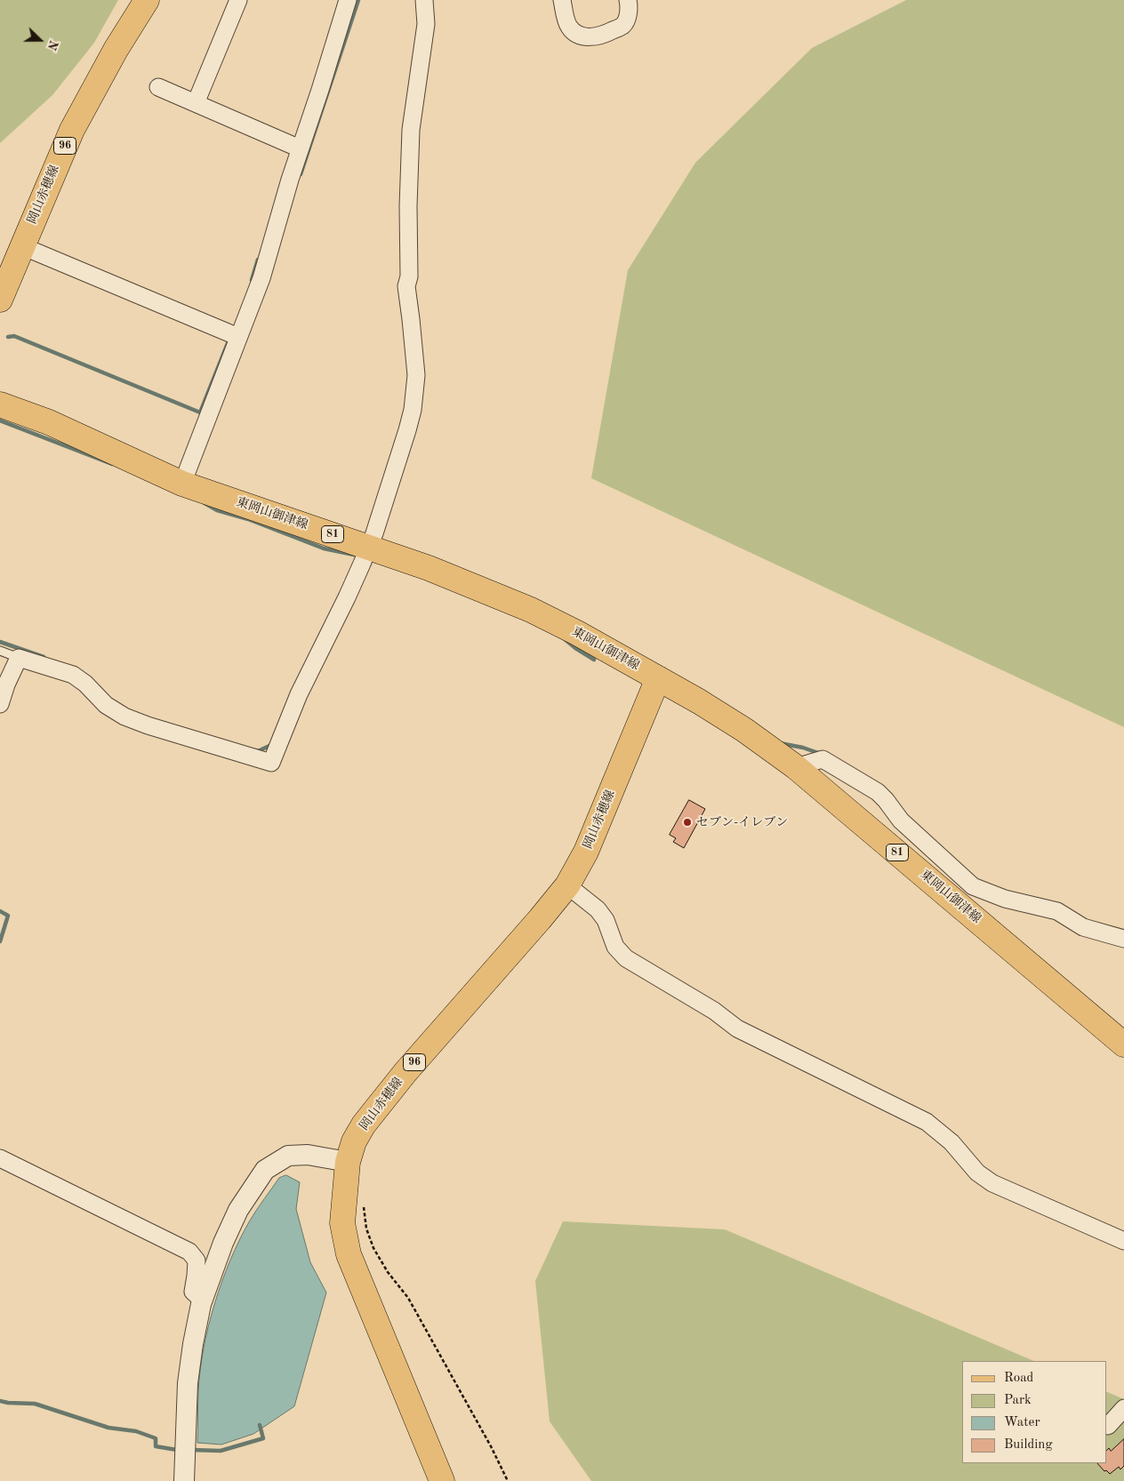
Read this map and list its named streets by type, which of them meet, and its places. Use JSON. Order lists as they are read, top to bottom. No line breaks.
{"streets":{"main road":["96","岡山赤穂線","東岡山御津線","81"]},"crossings":[["岡山赤穂線","東岡山御津線"]],"places":["セブン-イレブン"],"legend":["Road","Park","Water","Building"],"north":"right"}
